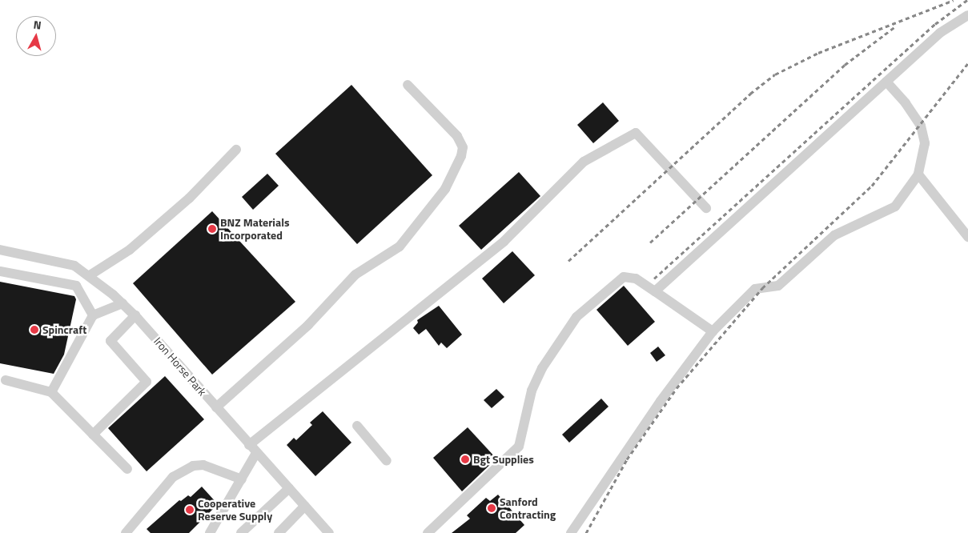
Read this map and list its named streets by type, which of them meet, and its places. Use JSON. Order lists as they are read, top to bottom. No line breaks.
{"streets":{"street":["Iron Horse Park"]},"places":["BNZ Materials Incorporated","Spincraft","Bgt Supplies","Sanford Contracting","Cooperative Reserve Supply"],"north":"top"}
